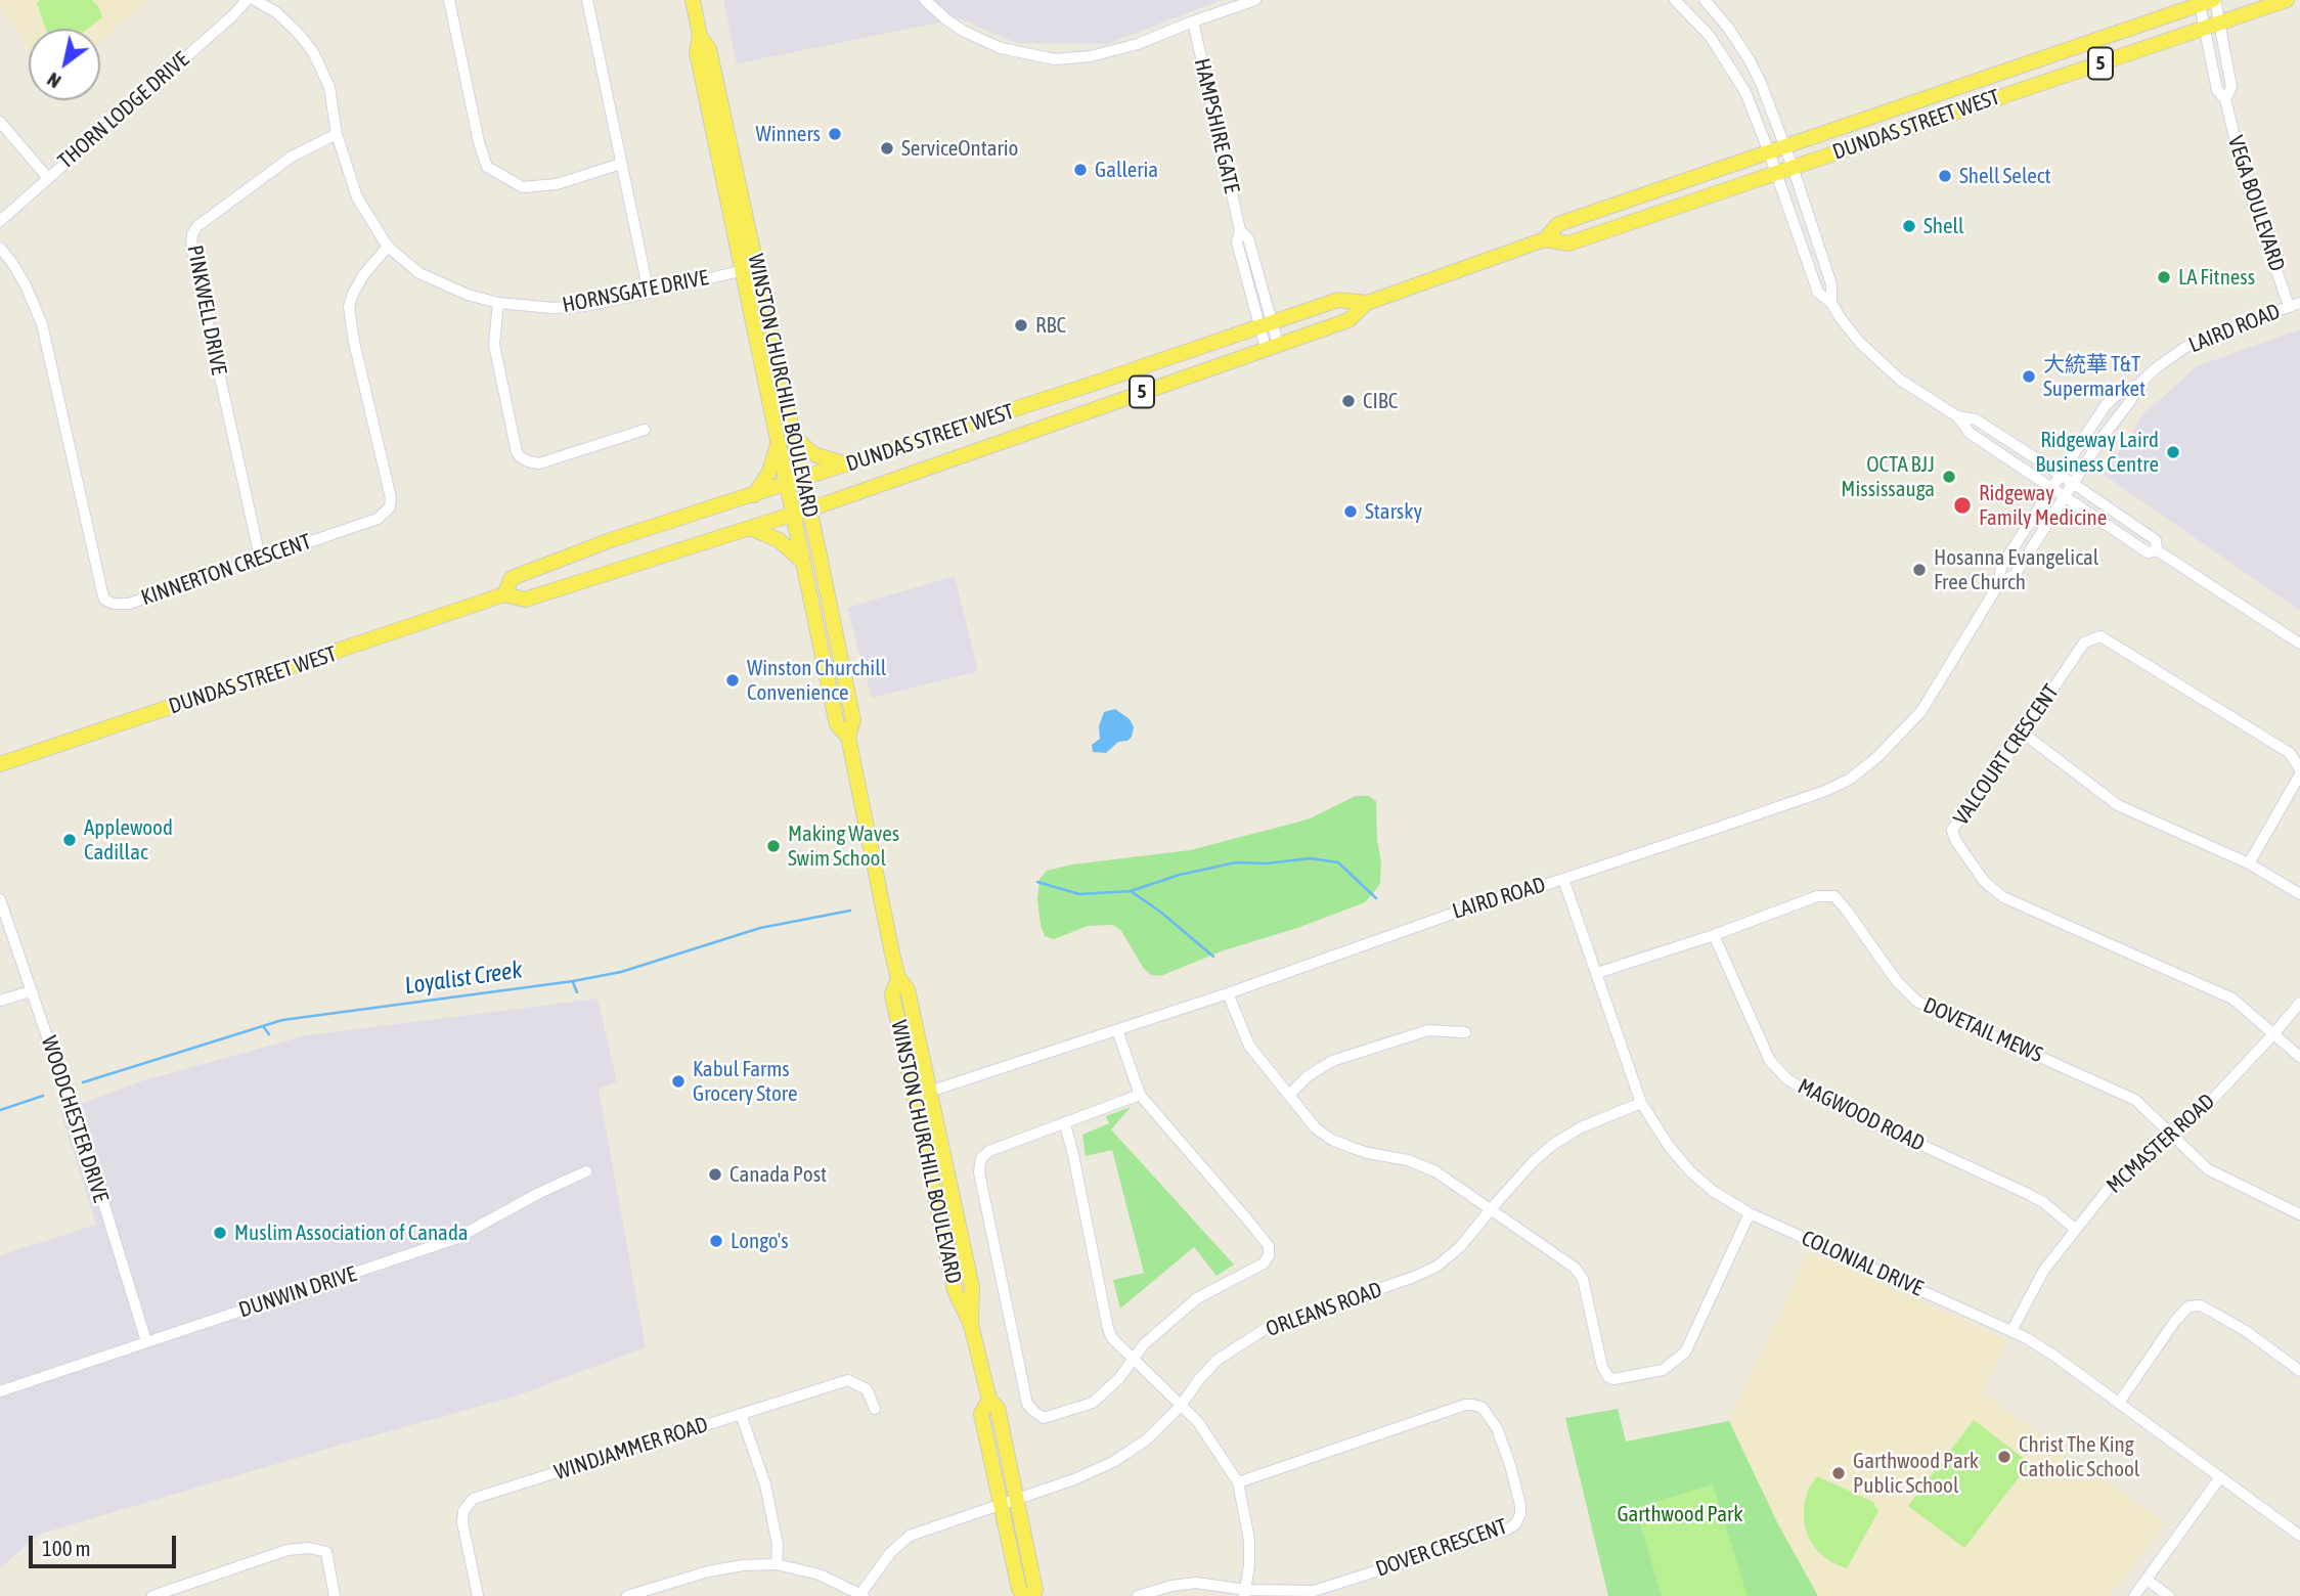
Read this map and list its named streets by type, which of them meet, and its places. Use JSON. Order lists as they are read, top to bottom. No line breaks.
{"streets":{"main road":["5","DUNDAS STREET WEST","WINSTON CHURCHILL BOULEVARD"],"street":["THORN LODGE DRIVE","HAMPSHIRE GATE","VEGA BOULEVARD","HORNSGATE DRIVE","PINKWELL DRIVE","LAIRD ROAD","KINNERTON CRESCENT","VALCOURT CRESCENT","DOVETAIL MEWS","MAGWOOD ROAD","WOODCHESTER DRIVE","MCMASTER ROAD","COLONIAL DRIVE","DUNWIN DRIVE","ORLEANS ROAD","WINDJAMMER ROAD","DOVER CRESCENT"]},"crossings":[["DUNDAS STREET WEST","HAMPSHIRE GATE"],["DUNDAS STREET WEST","VEGA BOULEVARD"],["DUNDAS STREET WEST","WINSTON CHURCHILL BOULEVARD"],["VEGA BOULEVARD","LAIRD ROAD"],["HORNSGATE DRIVE","PINKWELL DRIVE"],["HORNSGATE DRIVE","WINSTON CHURCHILL BOULEVARD"],["HORNSGATE DRIVE","KINNERTON CRESCENT"],["PINKWELL DRIVE","KINNERTON CRESCENT"],["LAIRD ROAD","WINSTON CHURCHILL BOULEVARD"],["LAIRD ROAD","COLONIAL DRIVE"],["WINSTON CHURCHILL BOULEVARD","ORLEANS ROAD"],["VALCOURT CRESCENT","MCMASTER ROAD"],["DOVETAIL MEWS","MAGWOOD ROAD"],["DOVETAIL MEWS","MCMASTER ROAD"],["DOVETAIL MEWS","COLONIAL DRIVE"],["MAGWOOD ROAD","MCMASTER ROAD"],["WOODCHESTER DRIVE","DUNWIN DRIVE"],["MCMASTER ROAD","COLONIAL DRIVE"],["COLONIAL DRIVE","ORLEANS ROAD"]],"water":["Loyalist Creek"],"parks":["Garthwood Park"],"places":["Winners","ServiceOntario","Galleria","Shell Select","Shell","LA Fitness","RBC","大統華 T&T Supermarket","CIBC","Ridgeway Laird Business Centre","OCTA BJJ Mississauga","Ridgeway Family Medicine","Starsky","Hosanna Evangelical Free Church","Winston Churchill Convenience","Applewood Cadillac","Making Waves Swim School","Kabul Farms Grocery Store","Canada Post","Muslim Association of Canada","Longo's","Christ The King Catholic School","Garthwood Park Public School"],"scale_bar":"100 m","north":"bottom left"}
